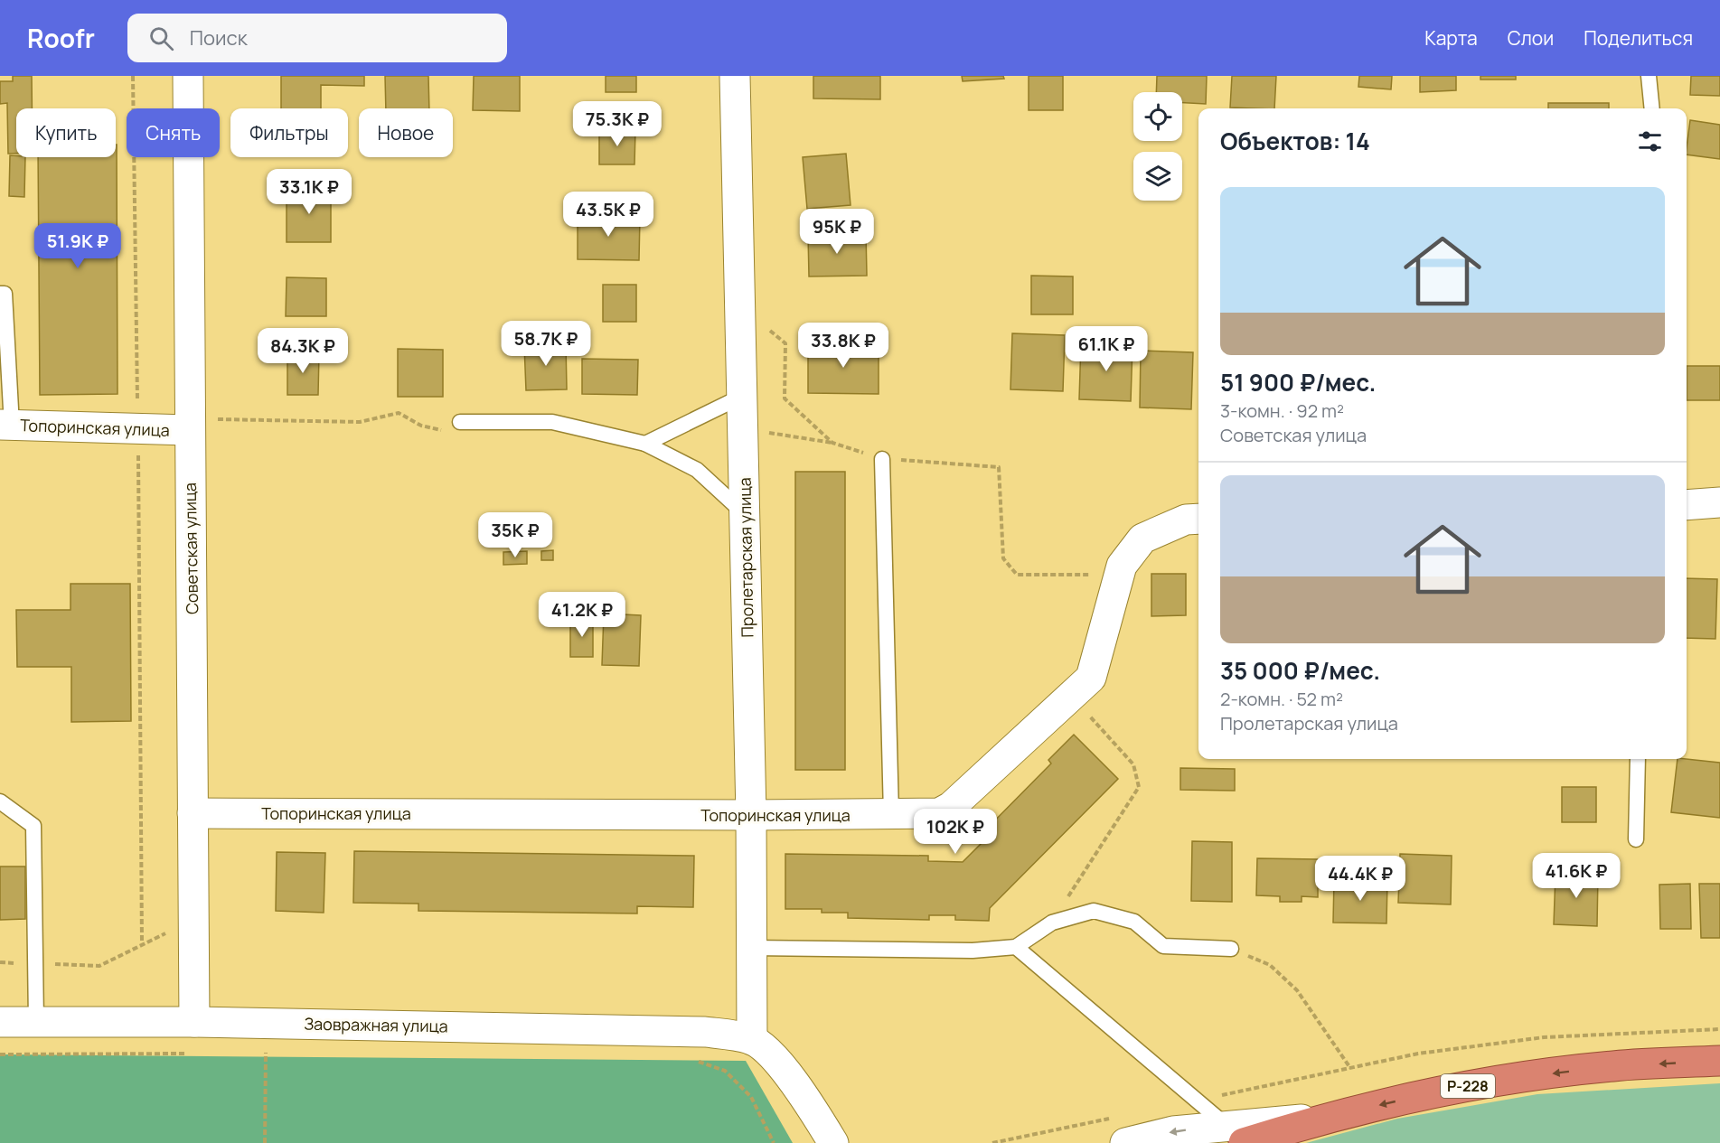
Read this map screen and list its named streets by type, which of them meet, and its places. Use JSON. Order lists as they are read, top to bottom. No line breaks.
{"streets":{"highway":["Р-228"],"street":["Топоринская улица","Советская улица","Пролетарская улица","Заовражная улица"]},"crossings":[["Топоринская улица","Советская улица"],["Топоринская улица","Пролетарская улица"],["Советская улица","Заовражная улица"],["Пролетарская улица","Заовражная улица"]],"page":{"header":"Roofr","search":"Поиск","nav":["Карта","Слои","Поделиться"],"price":["75.3K ₽","33.1K ₽","43.5K ₽","95K ₽","51.9K ₽","58.7K ₽","33.8K ₽","61.1K ₽","84.3K ₽","35K ₽","41.2K ₽","102K ₽","41.6K ₽","44.4K ₽"],"chip":["Купить","Снять","Фильтры","Новое"],"heading":"Объектов: 14","list":[{"name":"51 900 ₽/мес.","note":"3-комн. · 92 m² · Советская улица"},{"name":"35 000 ₽/мес.","note":"2-комн. · 52 m² · Пролетарская улица"}]}}
